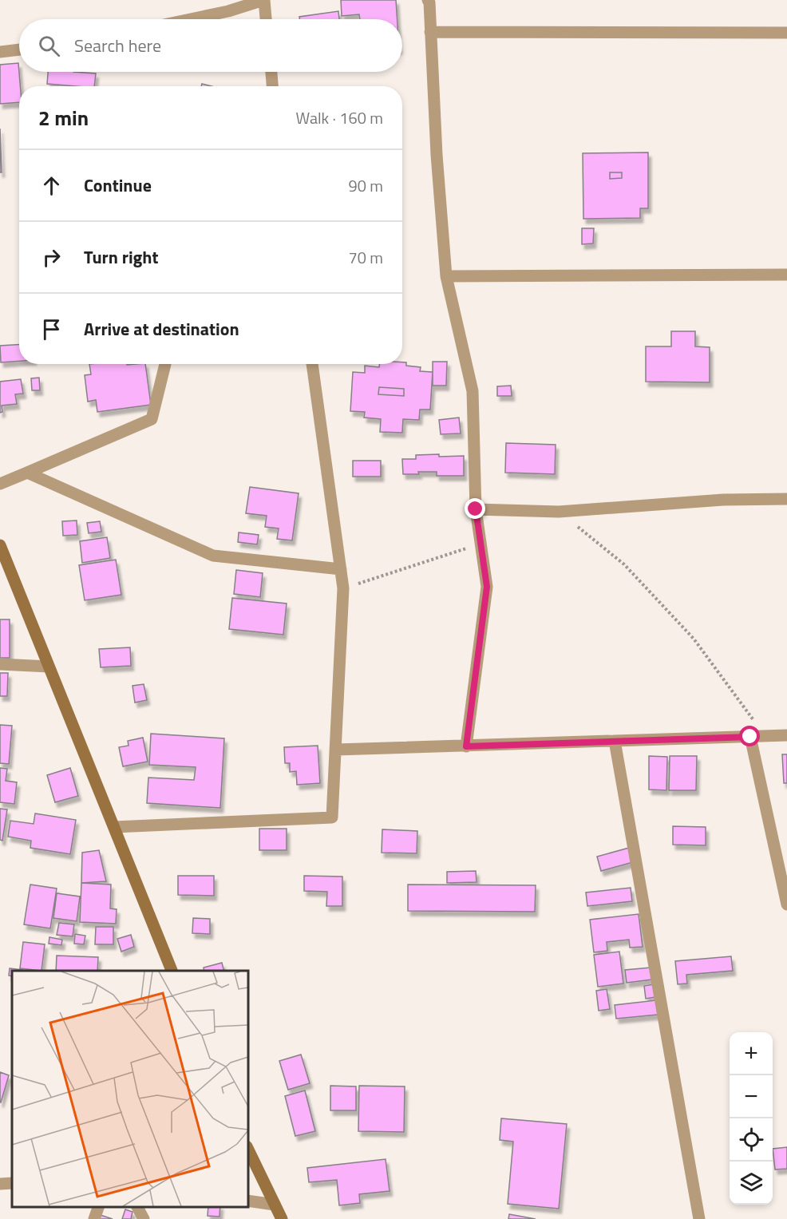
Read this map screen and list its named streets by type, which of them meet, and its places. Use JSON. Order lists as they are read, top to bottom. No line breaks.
{"page":{"search":"Search here","heading":["2 min","Walk · 160 m"],"list":[["Continue","90 m"],["Turn right","70 m"],"Arrive at destination"],"map_buttons":["+","−"]}}
